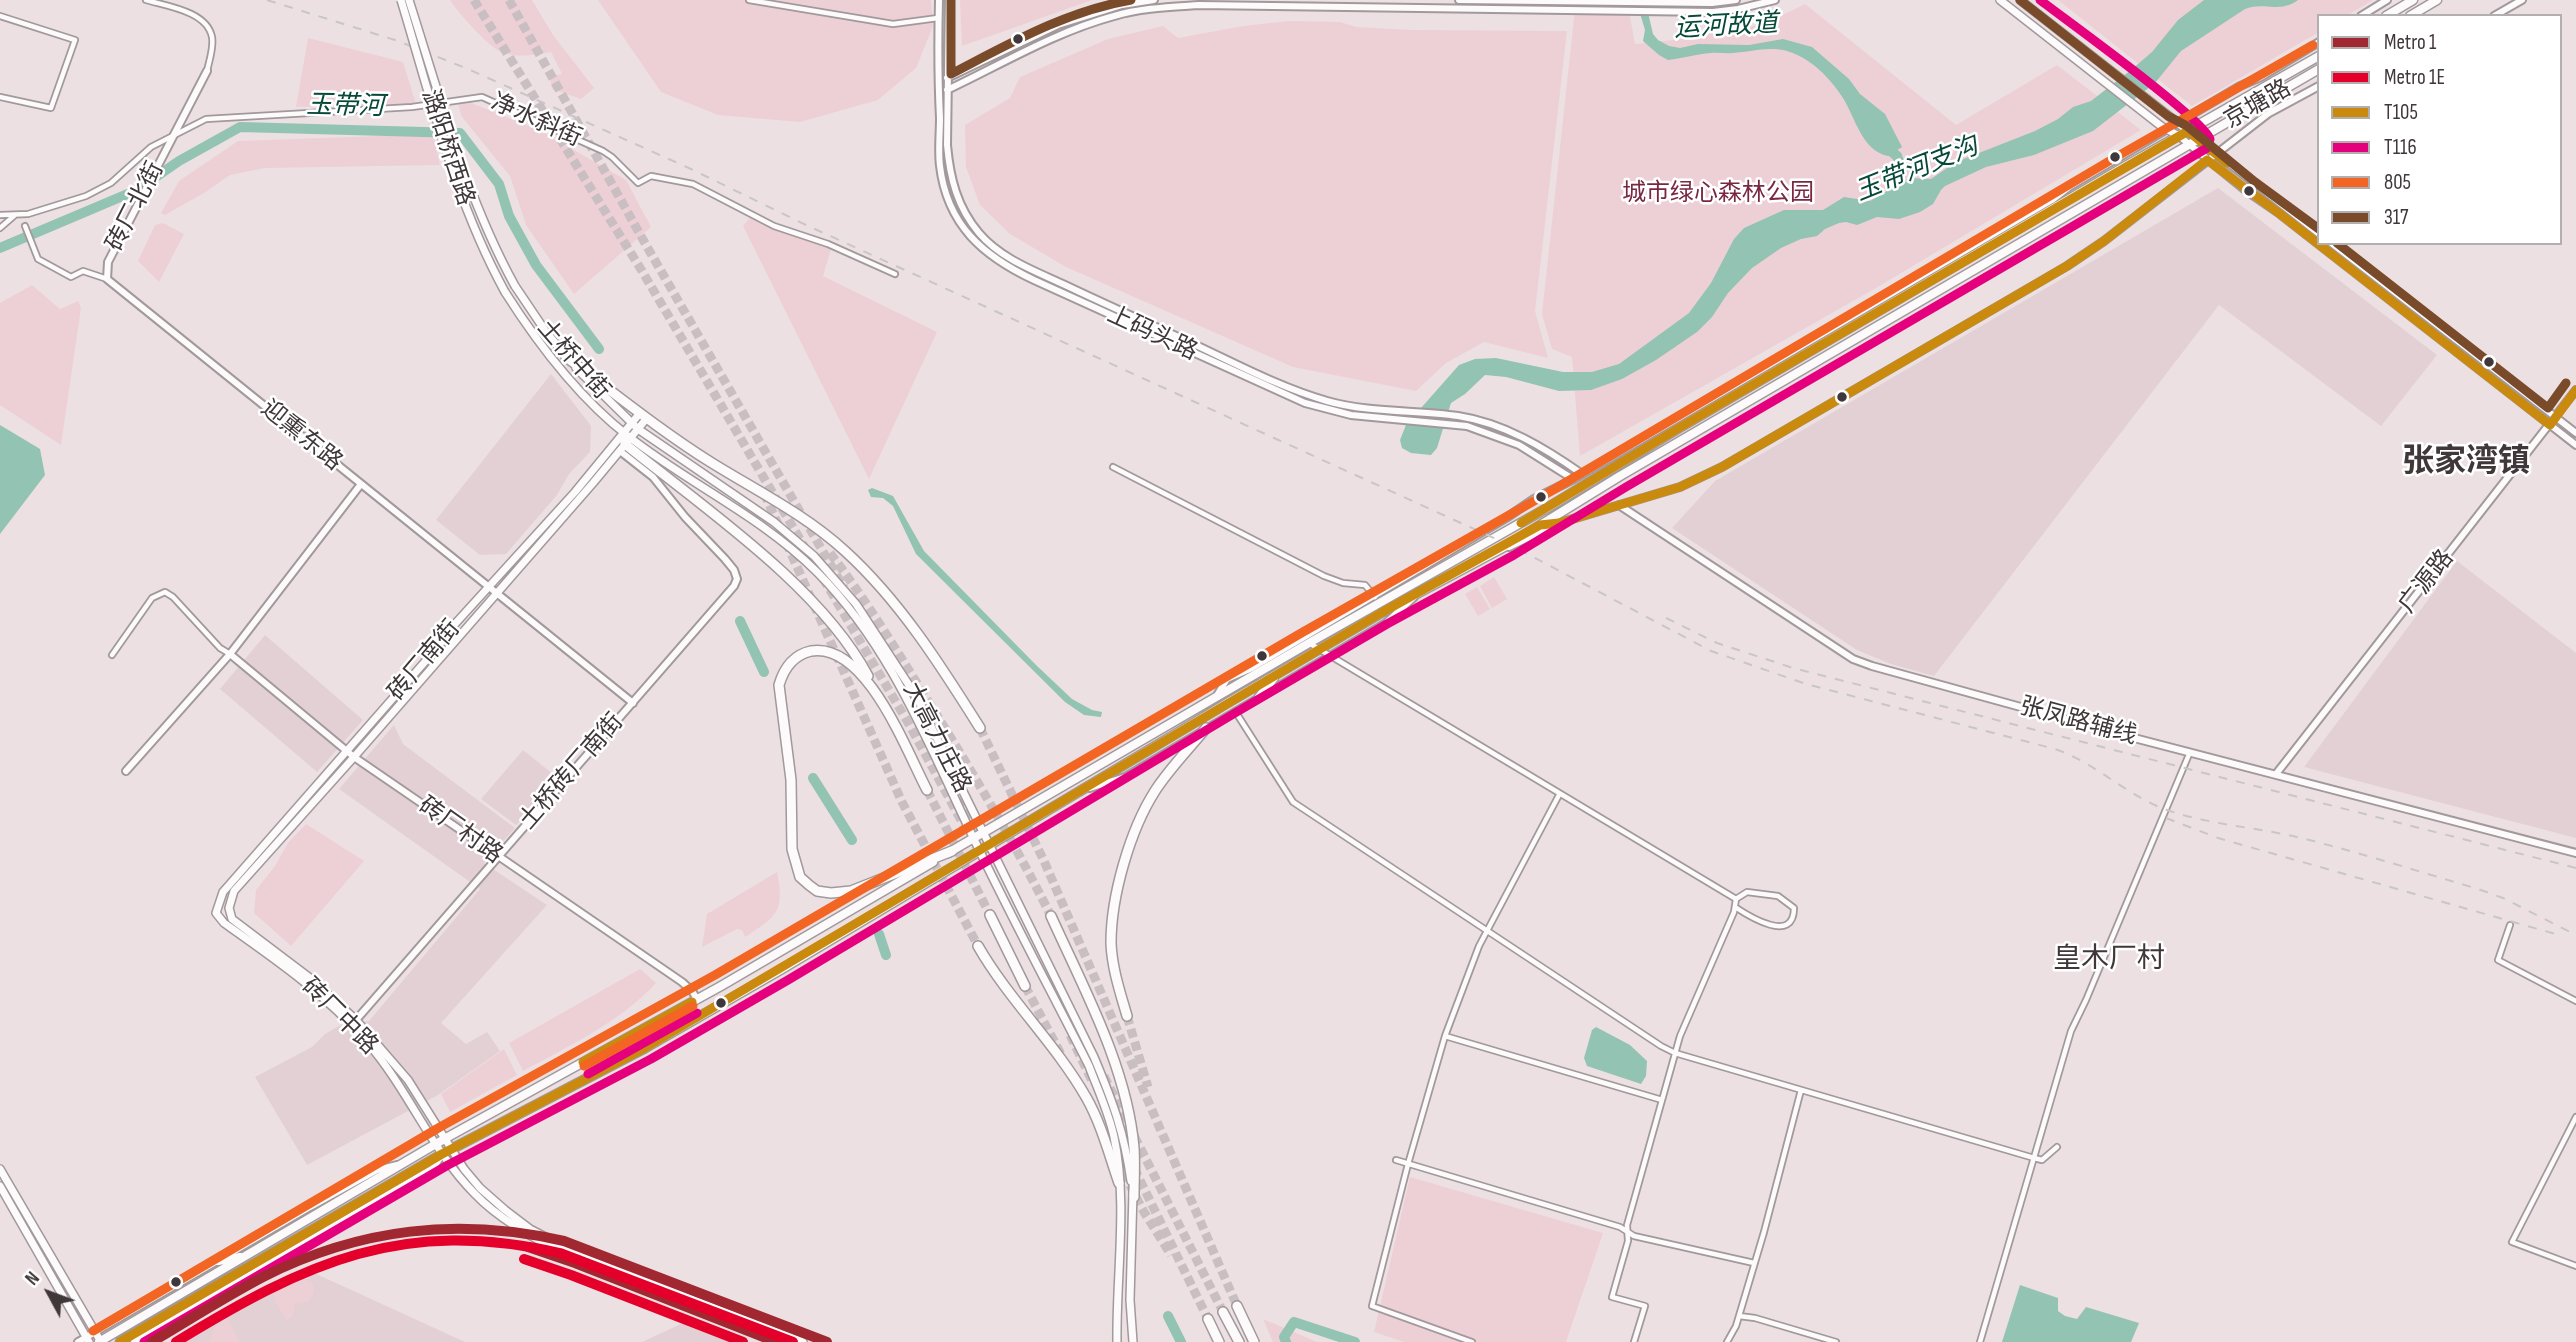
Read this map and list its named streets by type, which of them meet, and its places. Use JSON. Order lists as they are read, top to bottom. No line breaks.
{"streets":{"highway":["京塘路"],"main road":["潞阳桥西路","土桥中街","砖厂南街","大高力庄路","砖厂中路"],"street":["净水斜街","砖厂北街","上码头路","迎熏东路","广源路","张凤路辅线","土桥砖厂南街","砖厂村路"]},"crossings":[["京塘路","大高力庄路"],["京塘路","砖厂村路"],["京塘路","砖厂中路"],["净水斜街","砖厂北街"],["潞阳桥西路","土桥中街"],["潞阳桥西路","砖厂南街"],["潞阳桥西路","大高力庄路"],["潞阳桥西路","土桥砖厂南街"],["砖厂北街","迎熏东路"],["土桥中街","砖厂南街"],["土桥中街","大高力庄路"],["迎熏东路","砖厂南街"],["迎熏东路","土桥砖厂南街"],["广源路","张凤路辅线"],["砖厂南街","大高力庄路"],["砖厂南街","土桥砖厂南街"],["砖厂南街","砖厂村路"],["砖厂南街","砖厂中路"],["大高力庄路","土桥砖厂南街"],["土桥砖厂南街","砖厂村路"],["土桥砖厂南街","砖厂中路"]],"districts":["张家湾镇","皇木厂村"],"water":["运河故道","玉带河","玉带河支沟"],"parks":["城市绿心森林公园"],"lines":["transit line T116","transit line 317","transit line 805","transit line T105","metro line 1","metro line 1E"],"legend":["Metro 1","Metro 1E","T105","T116","805","317"],"north":"top left"}
